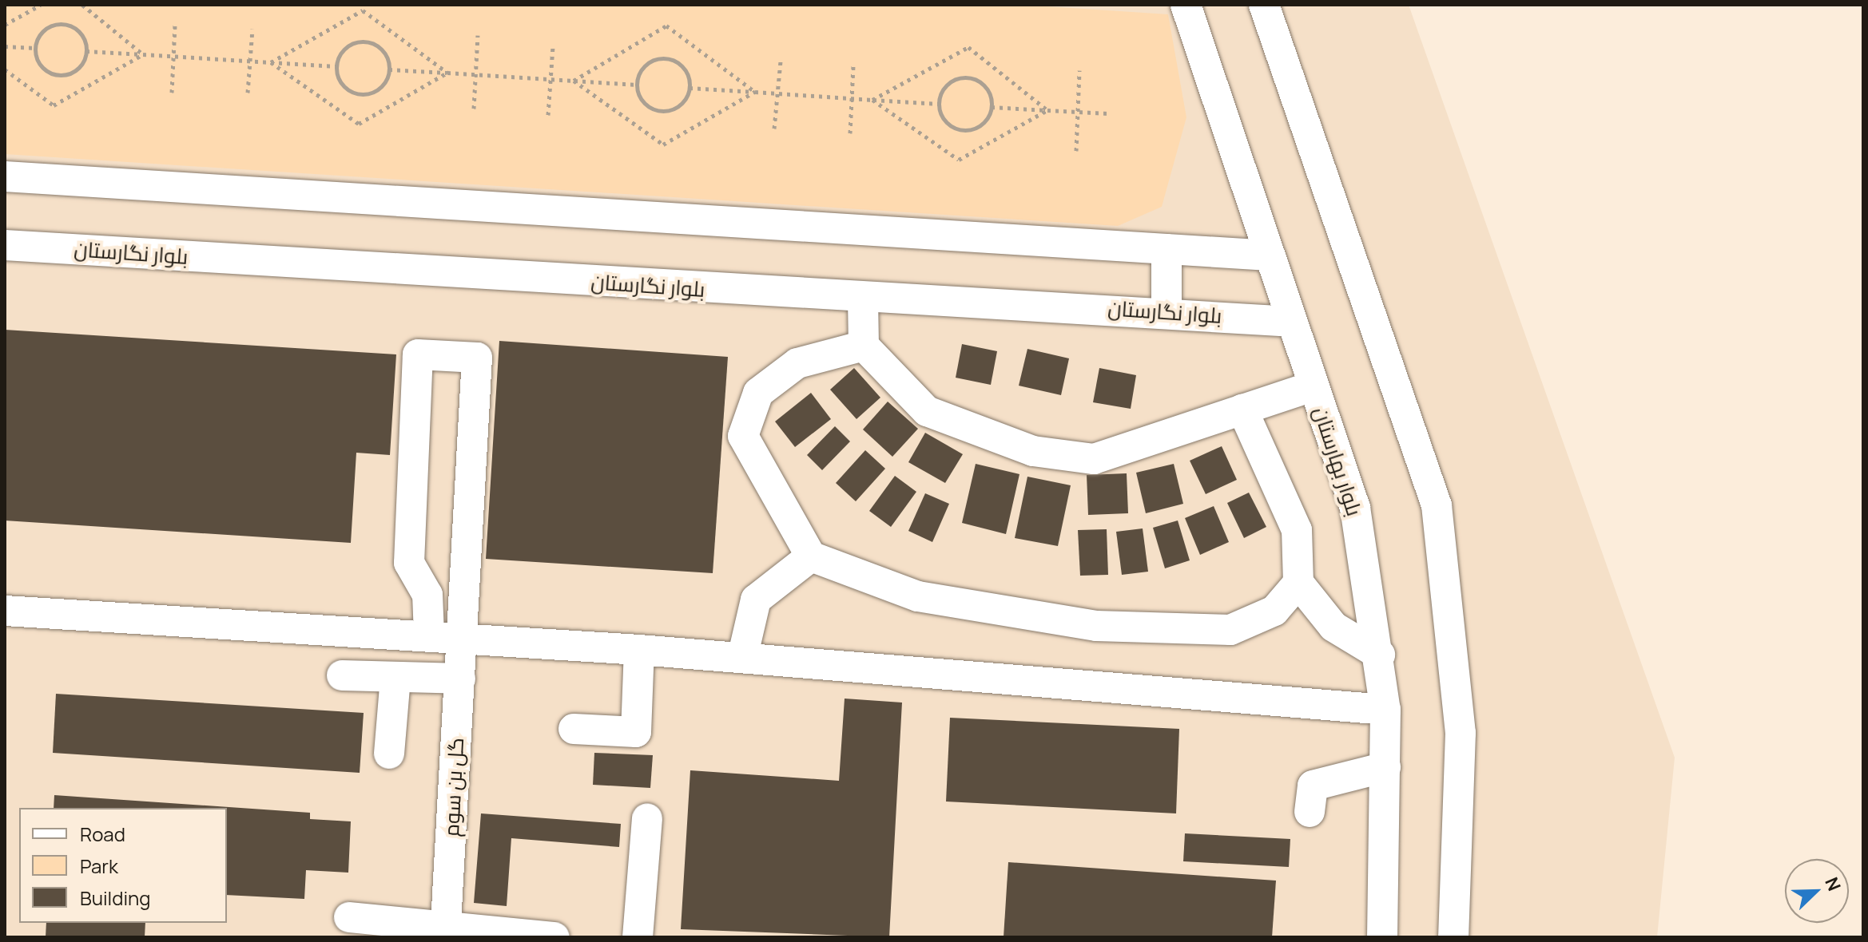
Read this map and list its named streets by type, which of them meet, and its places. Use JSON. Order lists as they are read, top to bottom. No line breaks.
{"streets":{"street":["بلوار نگارستان","بلوار بهارستان","گل بن سوم"]},"crossings":[["بلوار نگارستان","بلوار بهارستان"]],"legend":["Road","Park","Building"],"north":"top right"}
